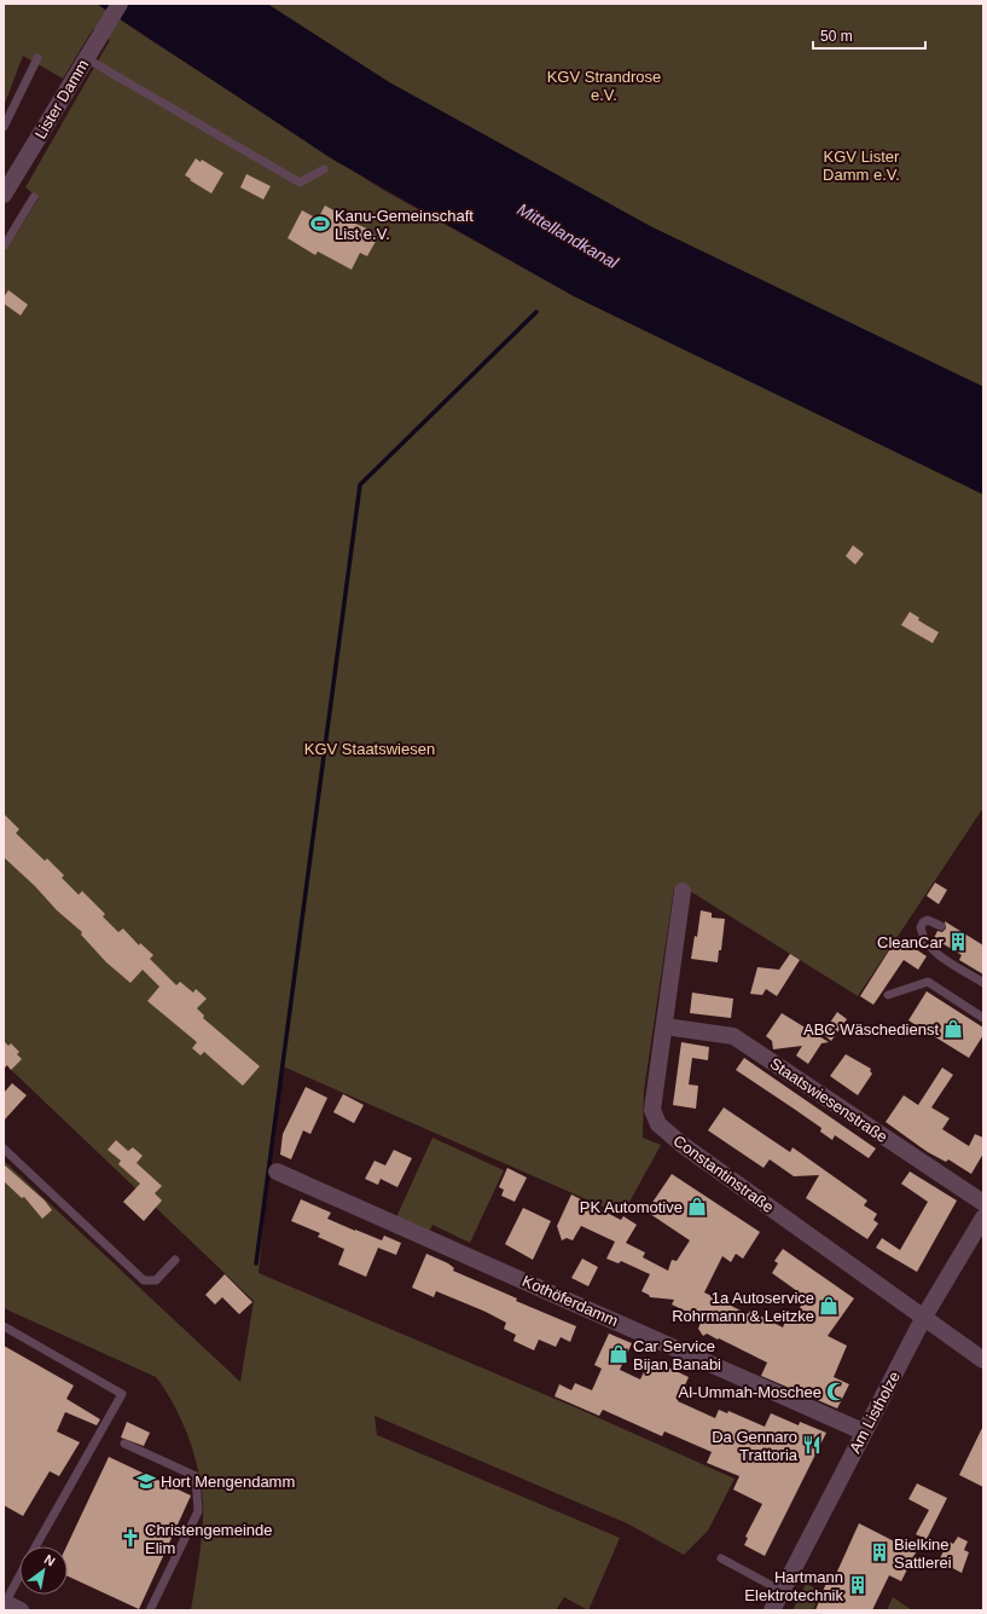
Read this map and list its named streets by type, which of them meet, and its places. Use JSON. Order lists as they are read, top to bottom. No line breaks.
{"streets":{"street":["Lister Damm","Staatswiesenstraße","Constantinstraße","Kothöferdamm","Am Listholze"]},"crossings":[["Staatswiesenstraße","Constantinstraße"],["Constantinstraße","Am Listholze"],["Kothöferdamm","Am Listholze"]],"water":["Mittellandkanal"],"parks":["KGV Strandrose e.V.","KGV Lister Damm e.V.","KGV Staatswiesen"],"places":{"sports":["Kanu-Gemeinschaft List e.V."],"building":["CleanCar","Bielkine Sattlerei","Hartmann Elektrotechnik"],"shop":["ABC Wäschedienst","PK Automotive","1a Autoservice Rohrmann & Leitzke","Car Service Bijan Banabi"],"mosque":["Al-Ummah-Moschee"],"restaurant":["Da Gennaro Trattoria"],"school or university":["Hort Mengendamm"],"church":["Christengemeinde Elim"]},"scale_bar":"50 m","north":"top right"}
